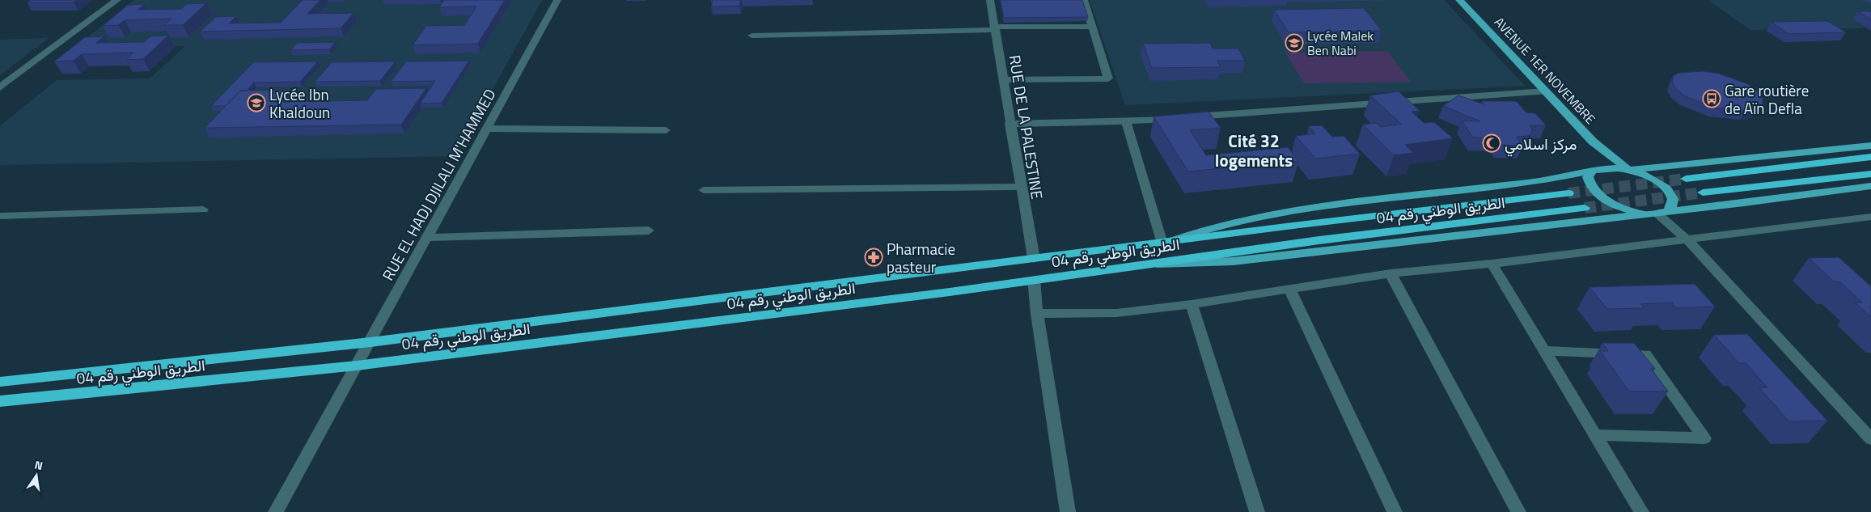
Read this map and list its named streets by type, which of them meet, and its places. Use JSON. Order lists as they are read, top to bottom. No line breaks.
{"streets":{"highway":["الطريق الوطني رقم 04"],"main road":["AVENUE 1ER NOVEMBRE"],"street":["RUE DE LA PALESTINE","RUE EL HADJ DJILALI M'HAMMED"]},"crossings":[["RUE DE LA PALESTINE","الطريق الوطني رقم 04"],["RUE EL HADJ DJILALI M'HAMMED","الطريق الوطني رقم 04"]],"districts":["Cité 32 logements"],"places":{"school or university":["Lycée Malek Ben Nabi","Lycée Ibn Khaldoun"],"bus stop":["Gare routière de Aïn Defla"],"mosque":["مركز اسلامي"],"pharmacy":["Pharmacie pasteur"]},"north":"top"}
